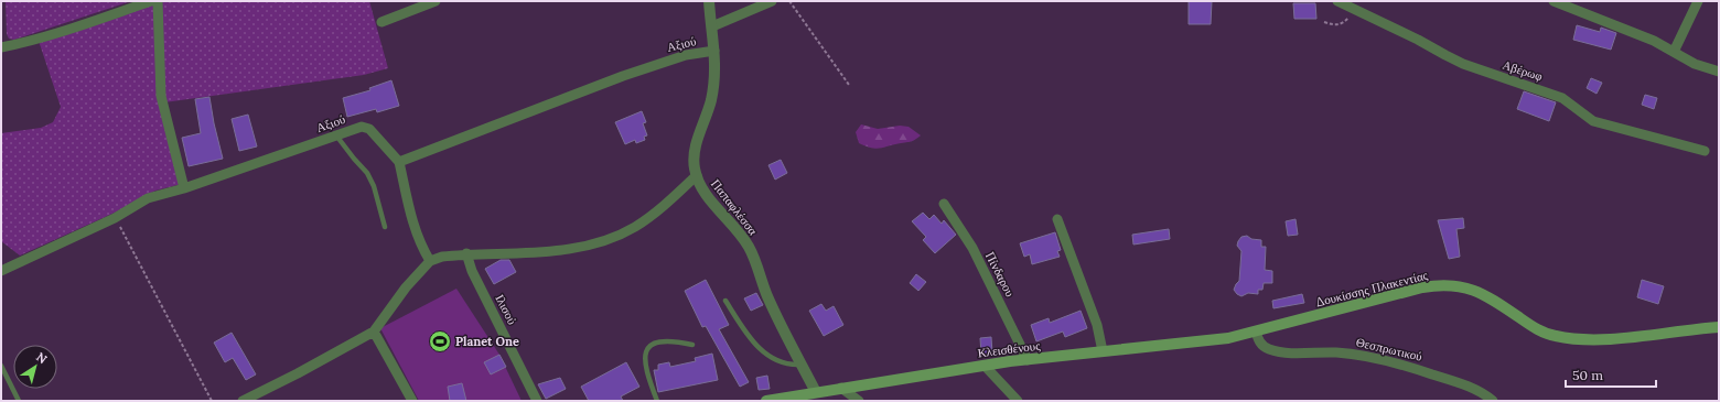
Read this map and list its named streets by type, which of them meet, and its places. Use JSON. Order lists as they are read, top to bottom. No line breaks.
{"streets":{"main road":["Δουκίσσης Πλακεντίας","Κλεισθένους"],"street":["Αξιού","Αβέρωφ","Παπαφλέσσα","Πίνδαρου","Ιλισού","Θεσπρωτικού"]},"crossings":[["Αξιού","Παπαφλέσσα"],["Παπαφλέσσα","Κλεισθένους"],["Πίνδαρου","Κλεισθένους"],["Δουκίσσης Πλακεντίας","Κλεισθένους"],["Δουκίσσης Πλακεντίας","Θεσπρωτικού"],["Κλεισθένους","Θεσπρωτικού"]],"places":{"sports":["Planet One"]},"scale_bar":"50 m","north":"top right"}
